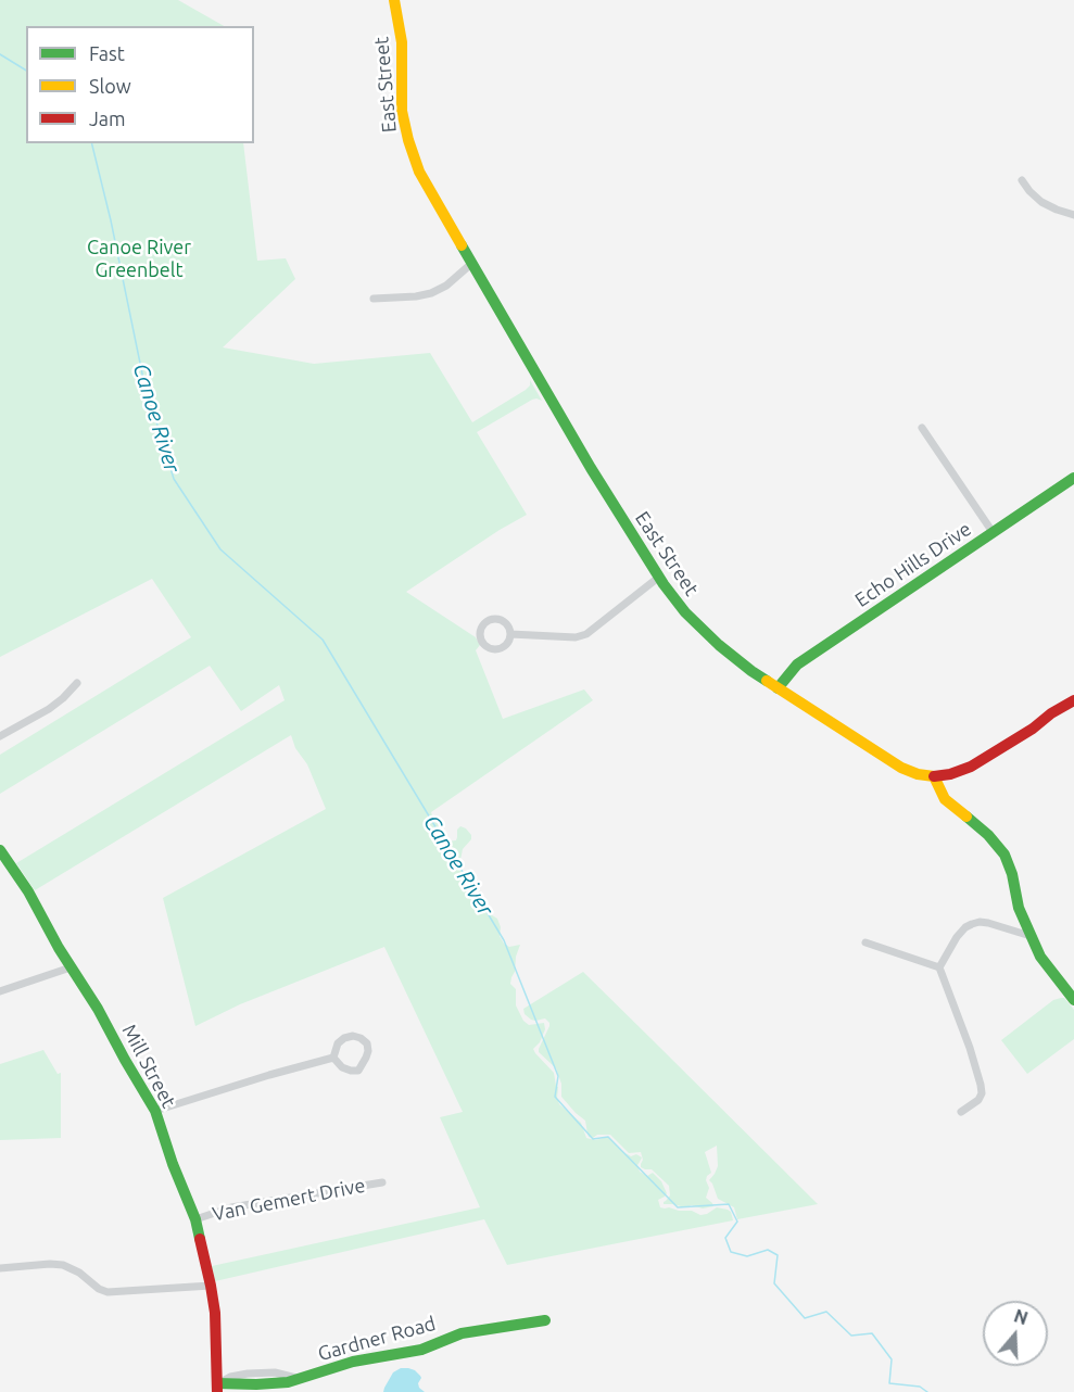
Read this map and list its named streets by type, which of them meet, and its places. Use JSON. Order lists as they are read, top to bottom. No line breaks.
{"streets":{"street":["East Street","Echo Hills Drive","Mill Street","Van Gemert Drive","Gardner Road"]},"crossings":[["East Street","Echo Hills Drive"],["Mill Street","Van Gemert Drive"],["Mill Street","Gardner Road"]],"water":["Canoe River"],"parks":["Canoe River Greenbelt"],"legend":["Fast","Slow","Jam"],"north":"top"}
